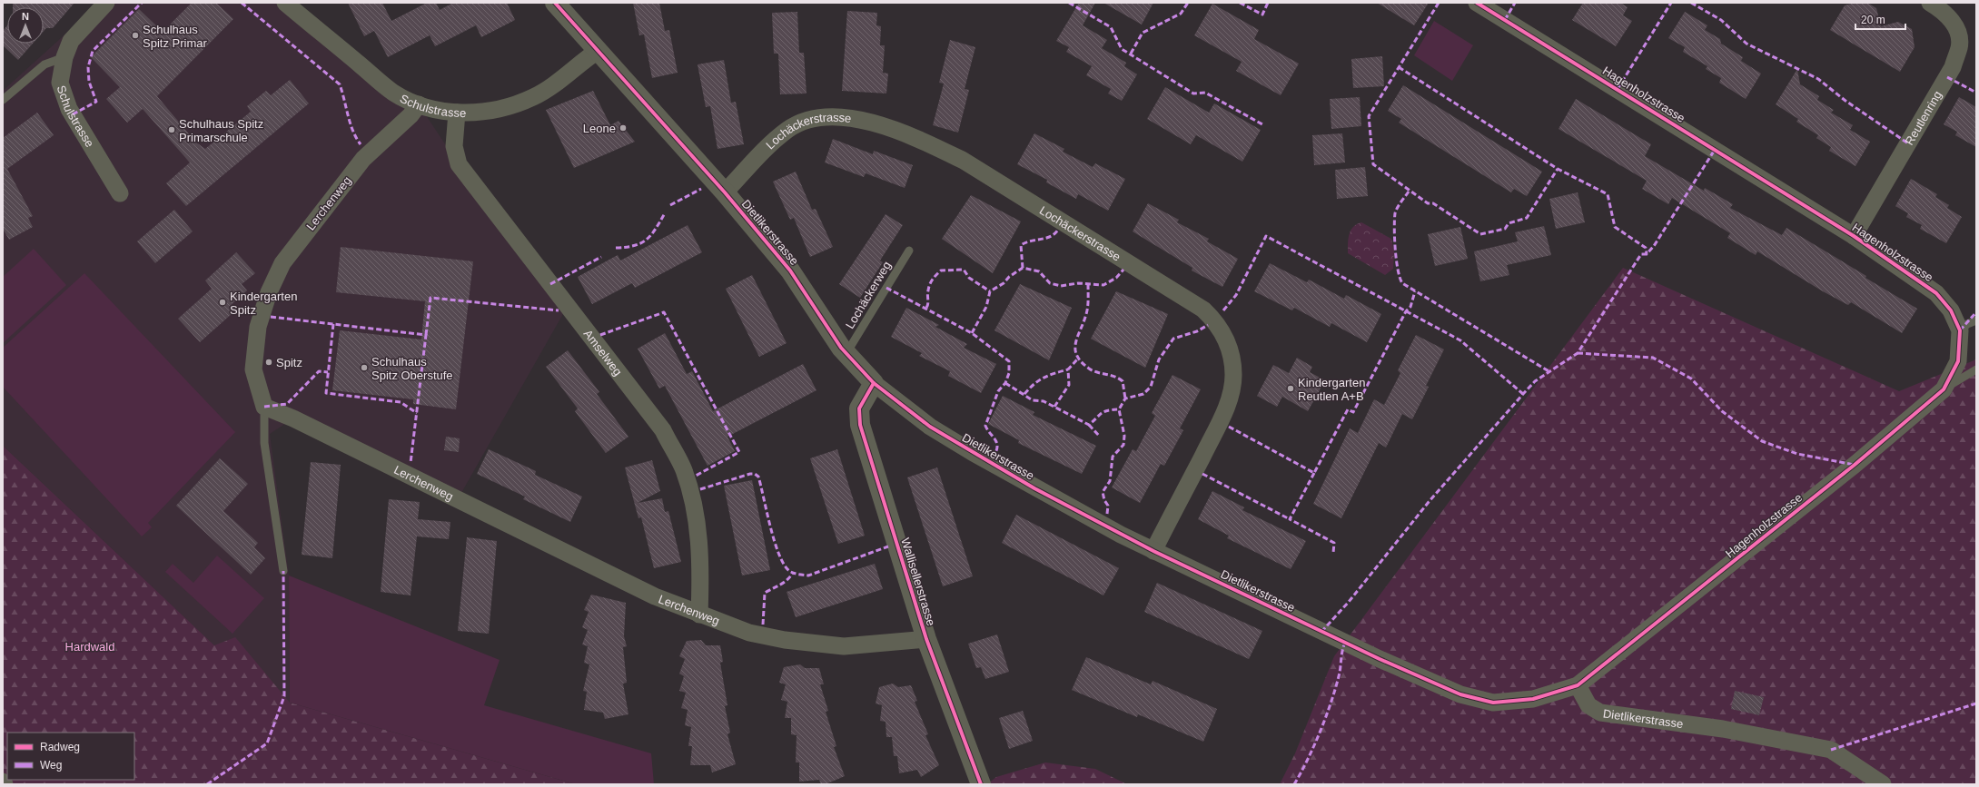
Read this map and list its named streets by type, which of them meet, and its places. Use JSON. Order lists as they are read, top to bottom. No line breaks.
{"streets":{"street":["Hagenholzstrasse","Schulstrasse","Reutlenring","Lochäckerstrasse","Lerchenweg","Dietlikerstrasse","Amselweg","Wallisellerstrasse"],"lane":["Lochäckerweg"]},"crossings":[["Hagenholzstrasse","Reutlenring"],["Hagenholzstrasse","Dietlikerstrasse"],["Schulstrasse","Lerchenweg"],["Schulstrasse","Dietlikerstrasse"],["Schulstrasse","Amselweg"],["Lochäckerstrasse","Dietlikerstrasse"],["Lerchenweg","Amselweg"],["Lerchenweg","Wallisellerstrasse"],["Dietlikerstrasse","Lochäckerweg"],["Dietlikerstrasse","Wallisellerstrasse"]],"parks":["Hardwald"],"places":["Schulhaus Spitz Primar","Leone","Schulhaus Spitz Primarschule","Kindergarten Spitz","Spitz","Schulhaus Spitz Oberstufe","Kindergarten Reutlen A+B"],"legend":["Radweg","Weg"],"scale_bar":"20 m","north":"top"}
